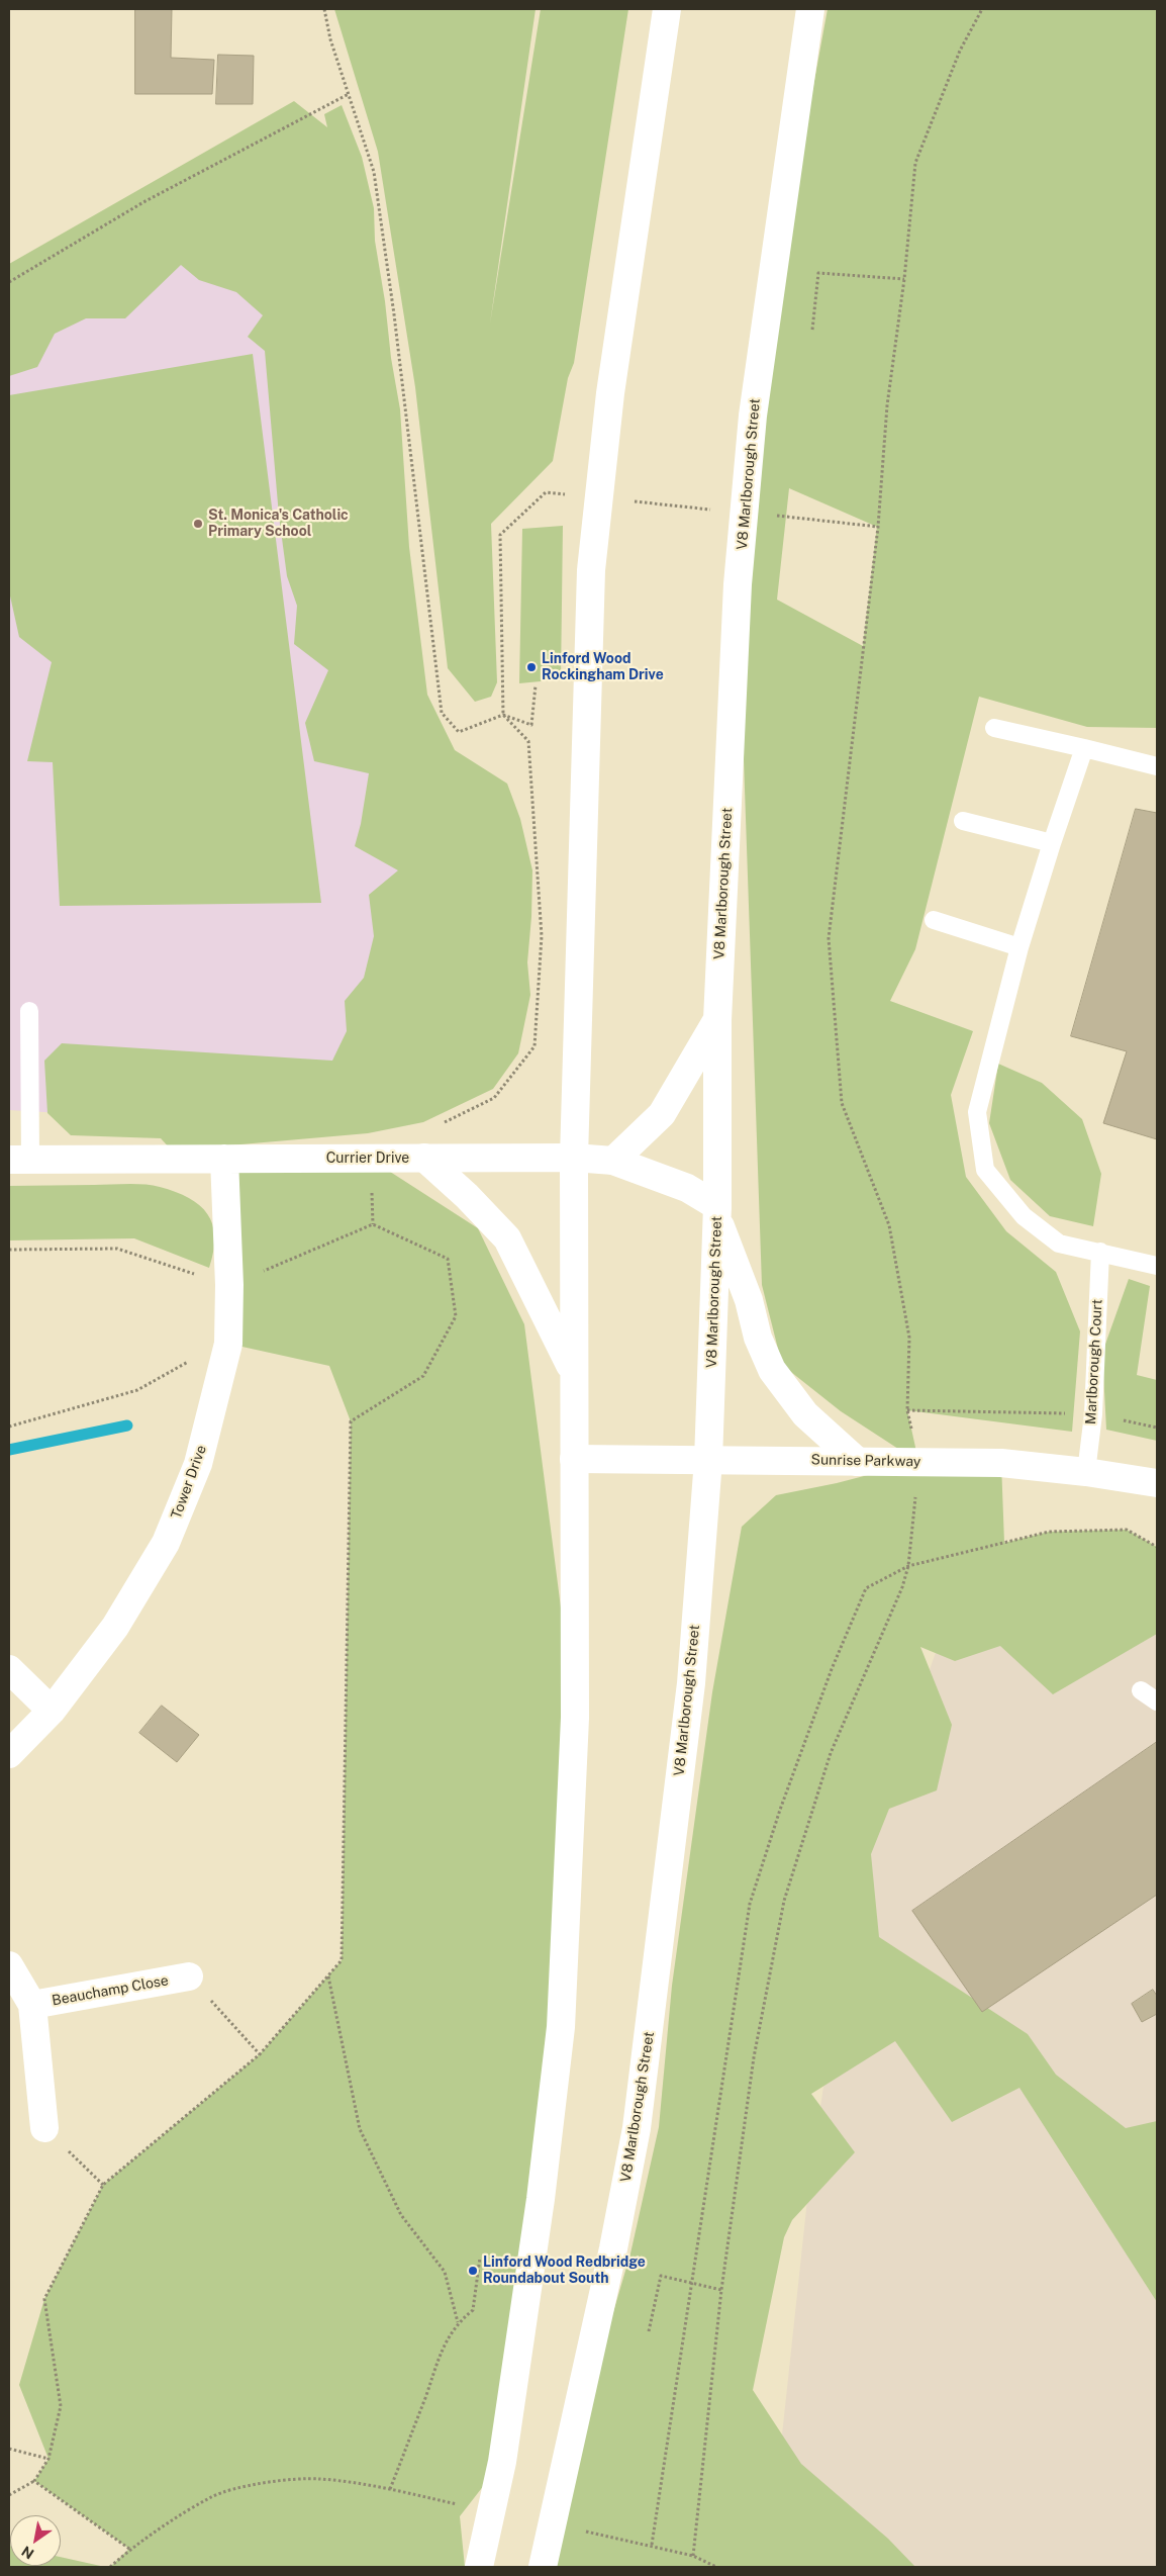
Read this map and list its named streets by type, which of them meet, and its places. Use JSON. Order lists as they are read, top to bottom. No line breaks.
{"streets":{"main road":["V8 Marlborough Street","Currier Drive","Sunrise Parkway","Tower Drive","Beauchamp Close"],"lane":["Marlborough Court"]},"crossings":[["V8 Marlborough Street","Currier Drive"],["V8 Marlborough Street","Sunrise Parkway"],["Currier Drive","Tower Drive"],["Marlborough Court","Sunrise Parkway"]],"places":["St. Monica's Catholic Primary School","Linford Wood Rockingham Drive","Linford Wood Redbridge Roundabout South"],"north":"bottom left"}
